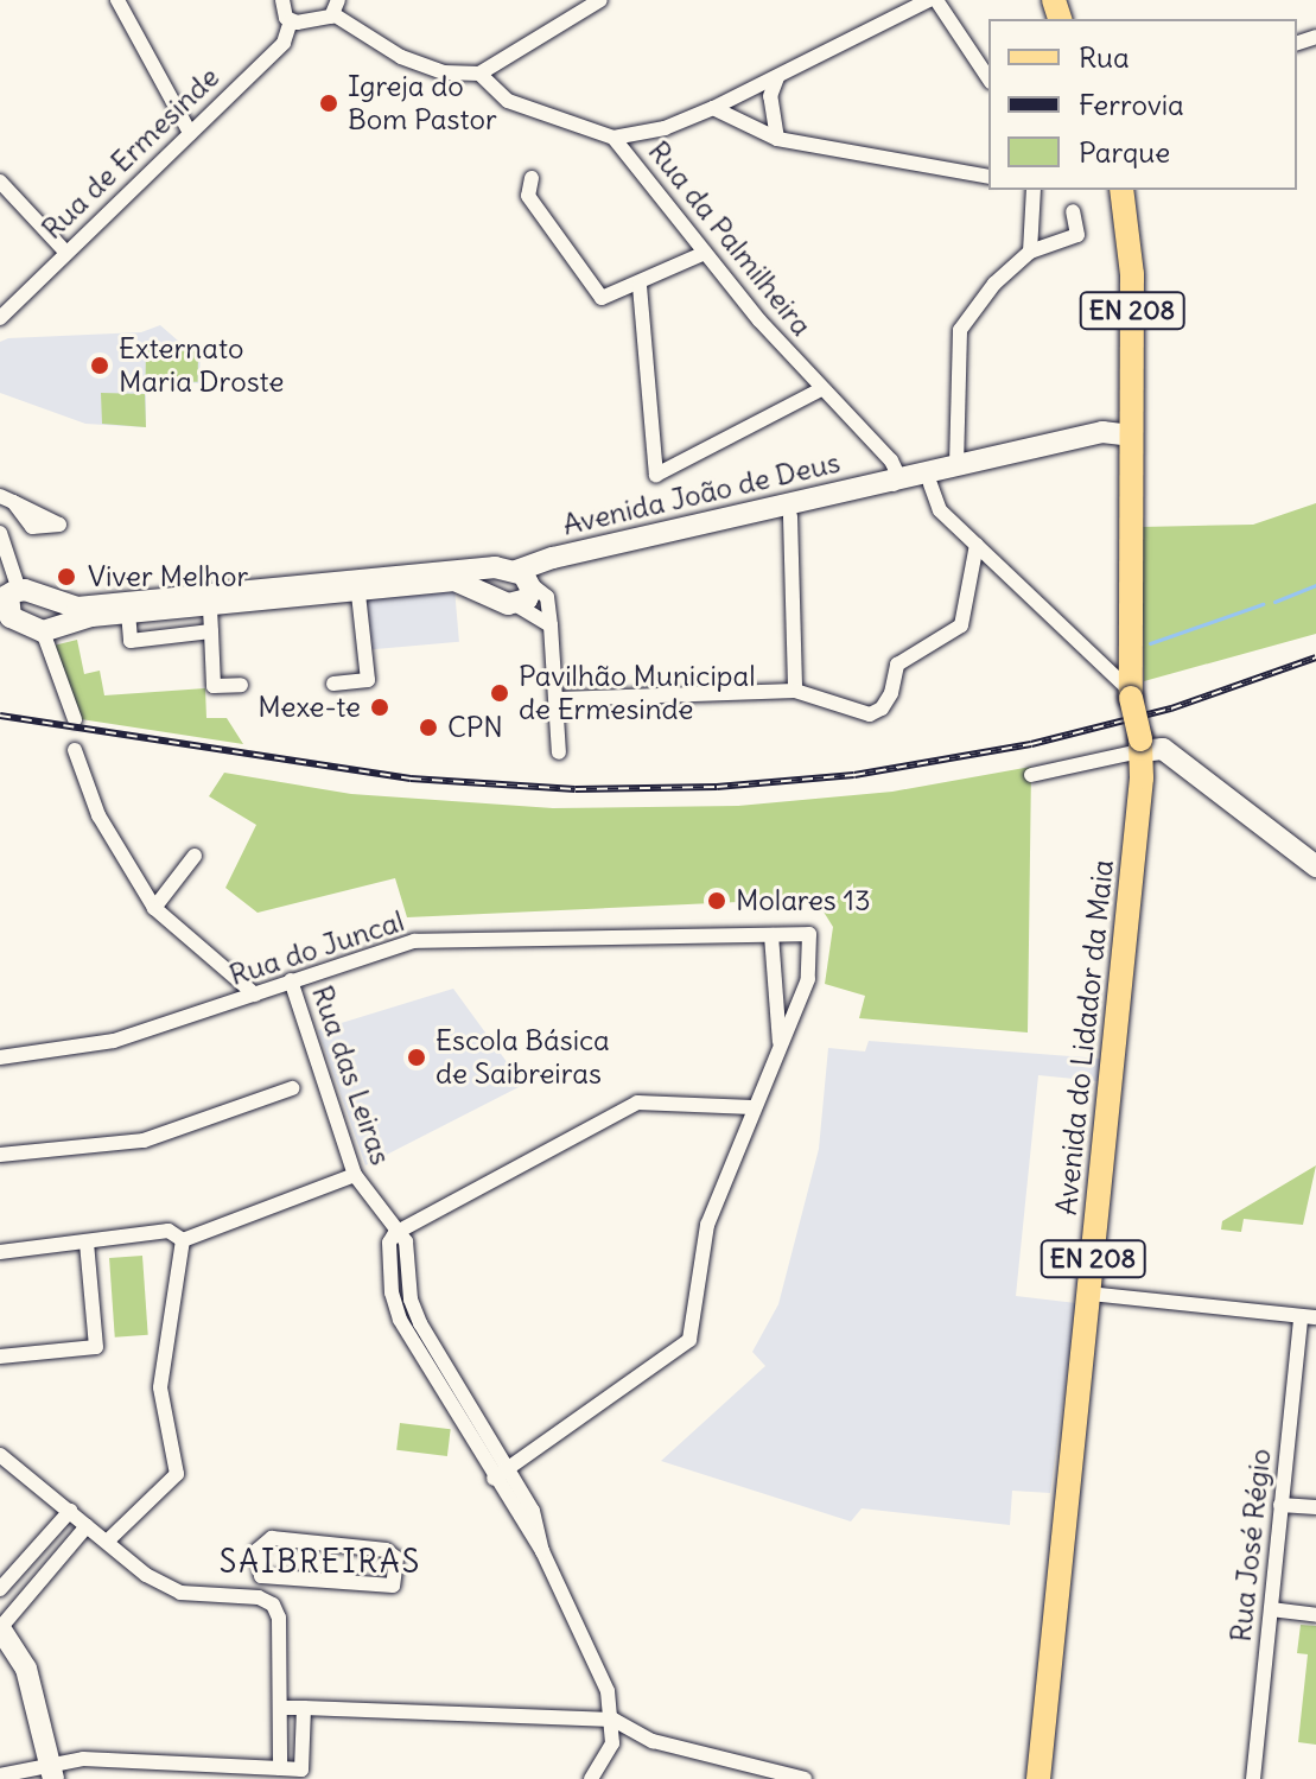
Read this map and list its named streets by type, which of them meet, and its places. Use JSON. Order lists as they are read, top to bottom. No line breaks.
{"streets":{"main road":["EN 208","Avenida João de Deus","Avenida do Lidador da Maia"],"street":["Rua de Ermesinde","Rua da Palmilheira","Rua do Juncal","Rua das Leiras","Rua José Régio"]},"crossings":[["Rua da Palmilheira","Avenida João de Deus"],["EN 208","Avenida João de Deus"],["EN 208","Avenida do Lidador da Maia"],["Rua do Juncal","Rua das Leiras"]],"districts":["SAIBREIRAS"],"places":["Igreja do Bom Pastor","Externato Maria Droste","Viver Melhor","Pavilhão Municipal de Ermesinde","Mexe-te","CPN","Molares 13","Escola Básica de Saibreiras"],"legend":["Rua","Ferrovia","Parque"]}
